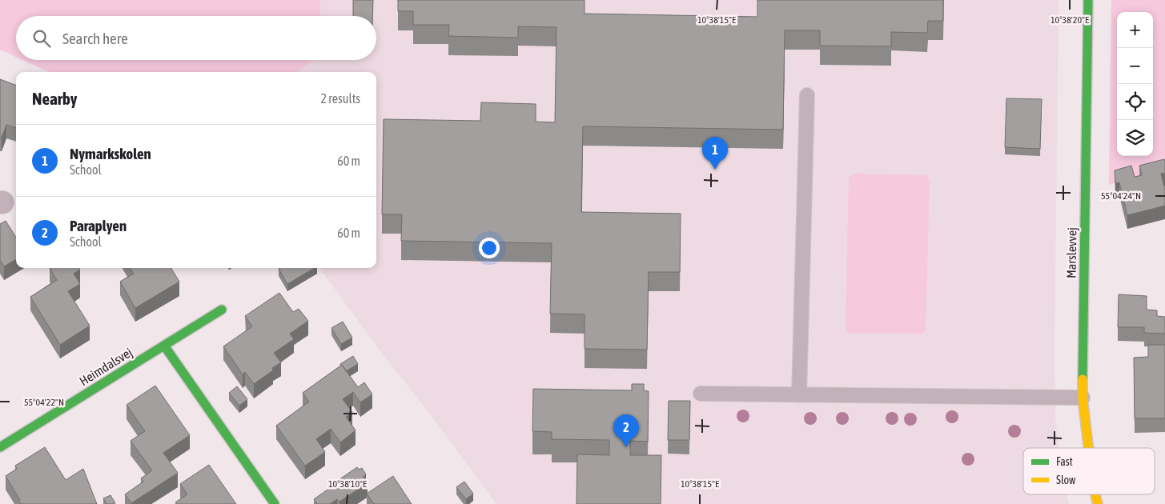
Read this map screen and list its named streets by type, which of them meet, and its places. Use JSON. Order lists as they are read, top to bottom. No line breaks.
{"streets":{"street":["Marslevvej","Heimdalsvej"]},"legend":["Fast","Slow"],"page":{"map_buttons":["+","−"],"search":"Search here","heading":["Nearby","2 results"],"list":[{"mark":"1","name":"Nymarkskolen","note":"School","value":"60 m"},{"mark":"2","name":"Paraplyen","note":"School","value":"60 m"}],"pins":["1","2"]},"coordinates":["10°38'15\"E","10°38'20\"E","55°04'24\"N","55°04'22\"N","10°38'10\"E"]}
